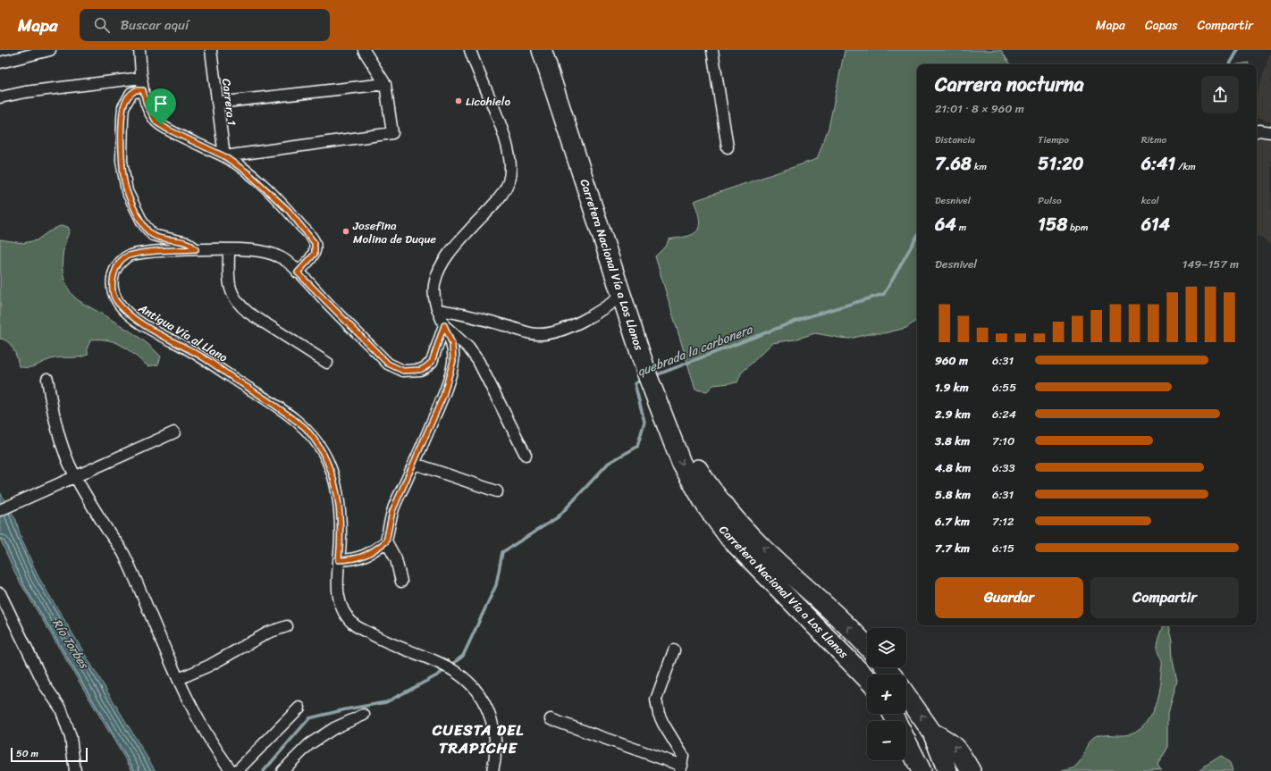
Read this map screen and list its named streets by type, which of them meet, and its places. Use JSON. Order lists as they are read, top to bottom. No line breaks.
{"streets":{"highway":["Carretera Nacional Vía a Los Llanos"],"street":["Carrera 1","Antigua Vía al Llano"]},"districts":["CUESTA DEL TRAPICHE"],"water":["quebrada la carbonera","Río Torbes"],"places":["Licohielo","Josefina Molina de Duque"],"scale_bar":"50 m","page":{"header":"Mapa","search":"Buscar aquí","nav":["Mapa","Capas","Compartir"],"heading":["Carrera nocturna","21:01 · 8 × 960 m"],"stats":[["Distancia","7.68 km"],["Tiempo","51:20"],["Ritmo","6:41 /km"],["Desnivel","64 m"],["Pulso","158 bpm"],["kcal","614"]],"chart":["Desnivel","149–157 m"],"list":[{"name":"960 m","note":"6:31"},{"name":"1.9 km","note":"6:55"},{"name":"2.9 km","note":"6:24"},{"name":"3.8 km","note":"7:10"},{"name":"4.8 km","note":"6:33"},{"name":"5.8 km","note":"6:31"},{"name":"6.7 km","note":"7:12"},{"name":"7.7 km","note":"6:15"}],"buttons":["Guardar","Compartir"],"map_buttons":["+","−"],"scale":"50 m"}}
